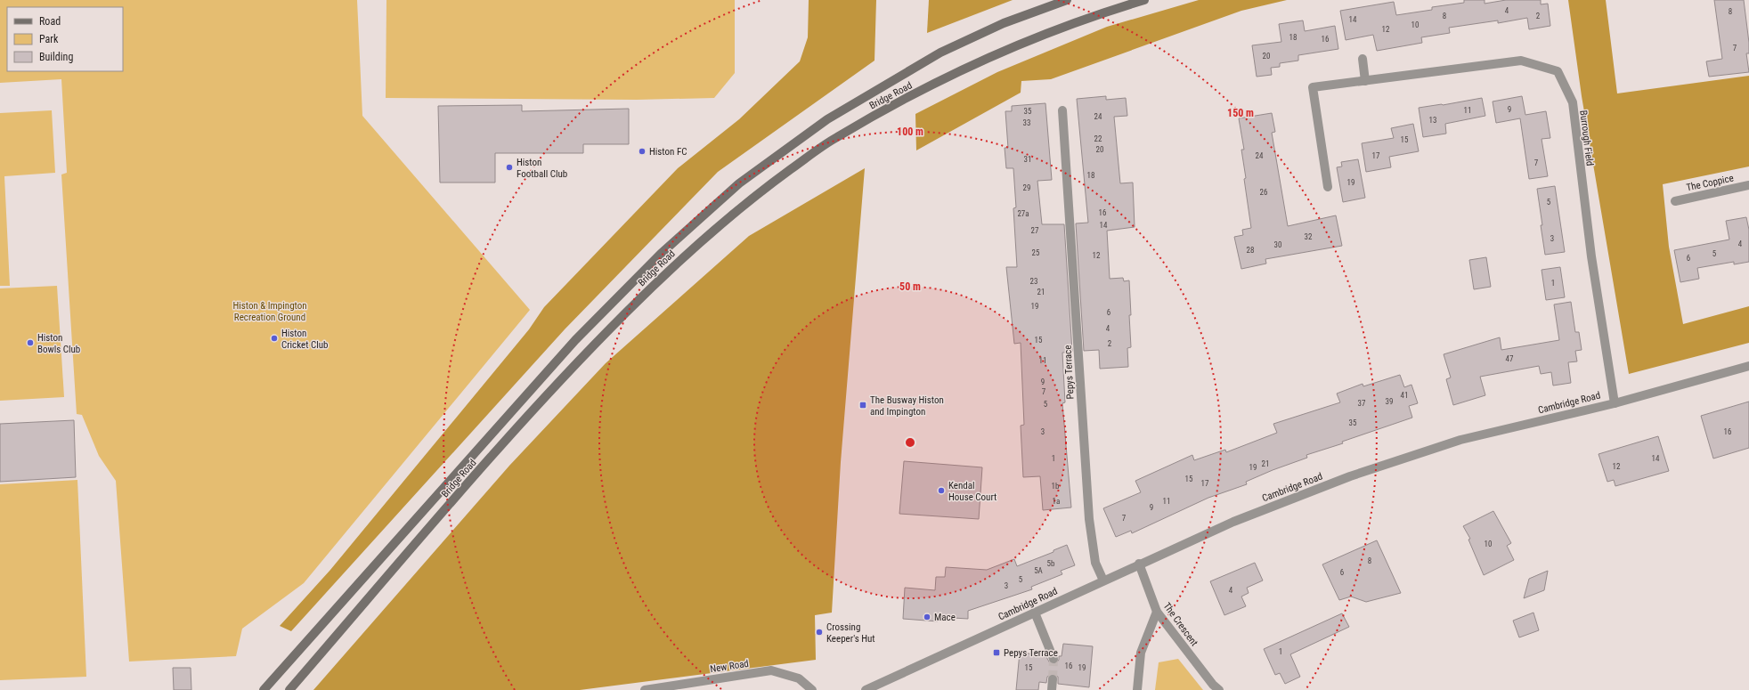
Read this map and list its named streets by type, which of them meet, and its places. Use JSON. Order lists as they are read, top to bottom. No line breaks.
{"streets":{"main road":["Bridge Road"],"street":["Burrough Field","The Coppice","Pepys Terrace","Cambridge Road","The Crescent","New Road"]},"crossings":[["Burrough Field","Cambridge Road"],["Pepys Terrace","Cambridge Road"],["Cambridge Road","The Crescent"]],"parks":["Histon & Impington Recreation Ground"],"places":{"other":["Histon FC","Histon Football Club","Histon Cricket Club","Histon Bowls Club","Kendal House Court","Mace","Crossing Keeper's Hut"],"transit":["The Busway Histon and Impington","Pepys Terrace"]},"house_numbers":["4","8","8","2","14","10","12","18","16","7","20","9","11","35","24","13","33","22","15","20","24","17","31","7","18","19","29","26","5","16","27a","14","27","32","3","4","30","28","25","5","12","6","23","1","21","19","6","4","15","2","47","11","9","7","41","39","37","5","35","3","16","1","14","21","12","19","15","17","1b","1a","11","9","7","10","8","5b","5A","6","5","3","4","1","16","15","19"],"legend":["Road","Park","Building"],"rings":["150 m","100 m","50 m"]}
